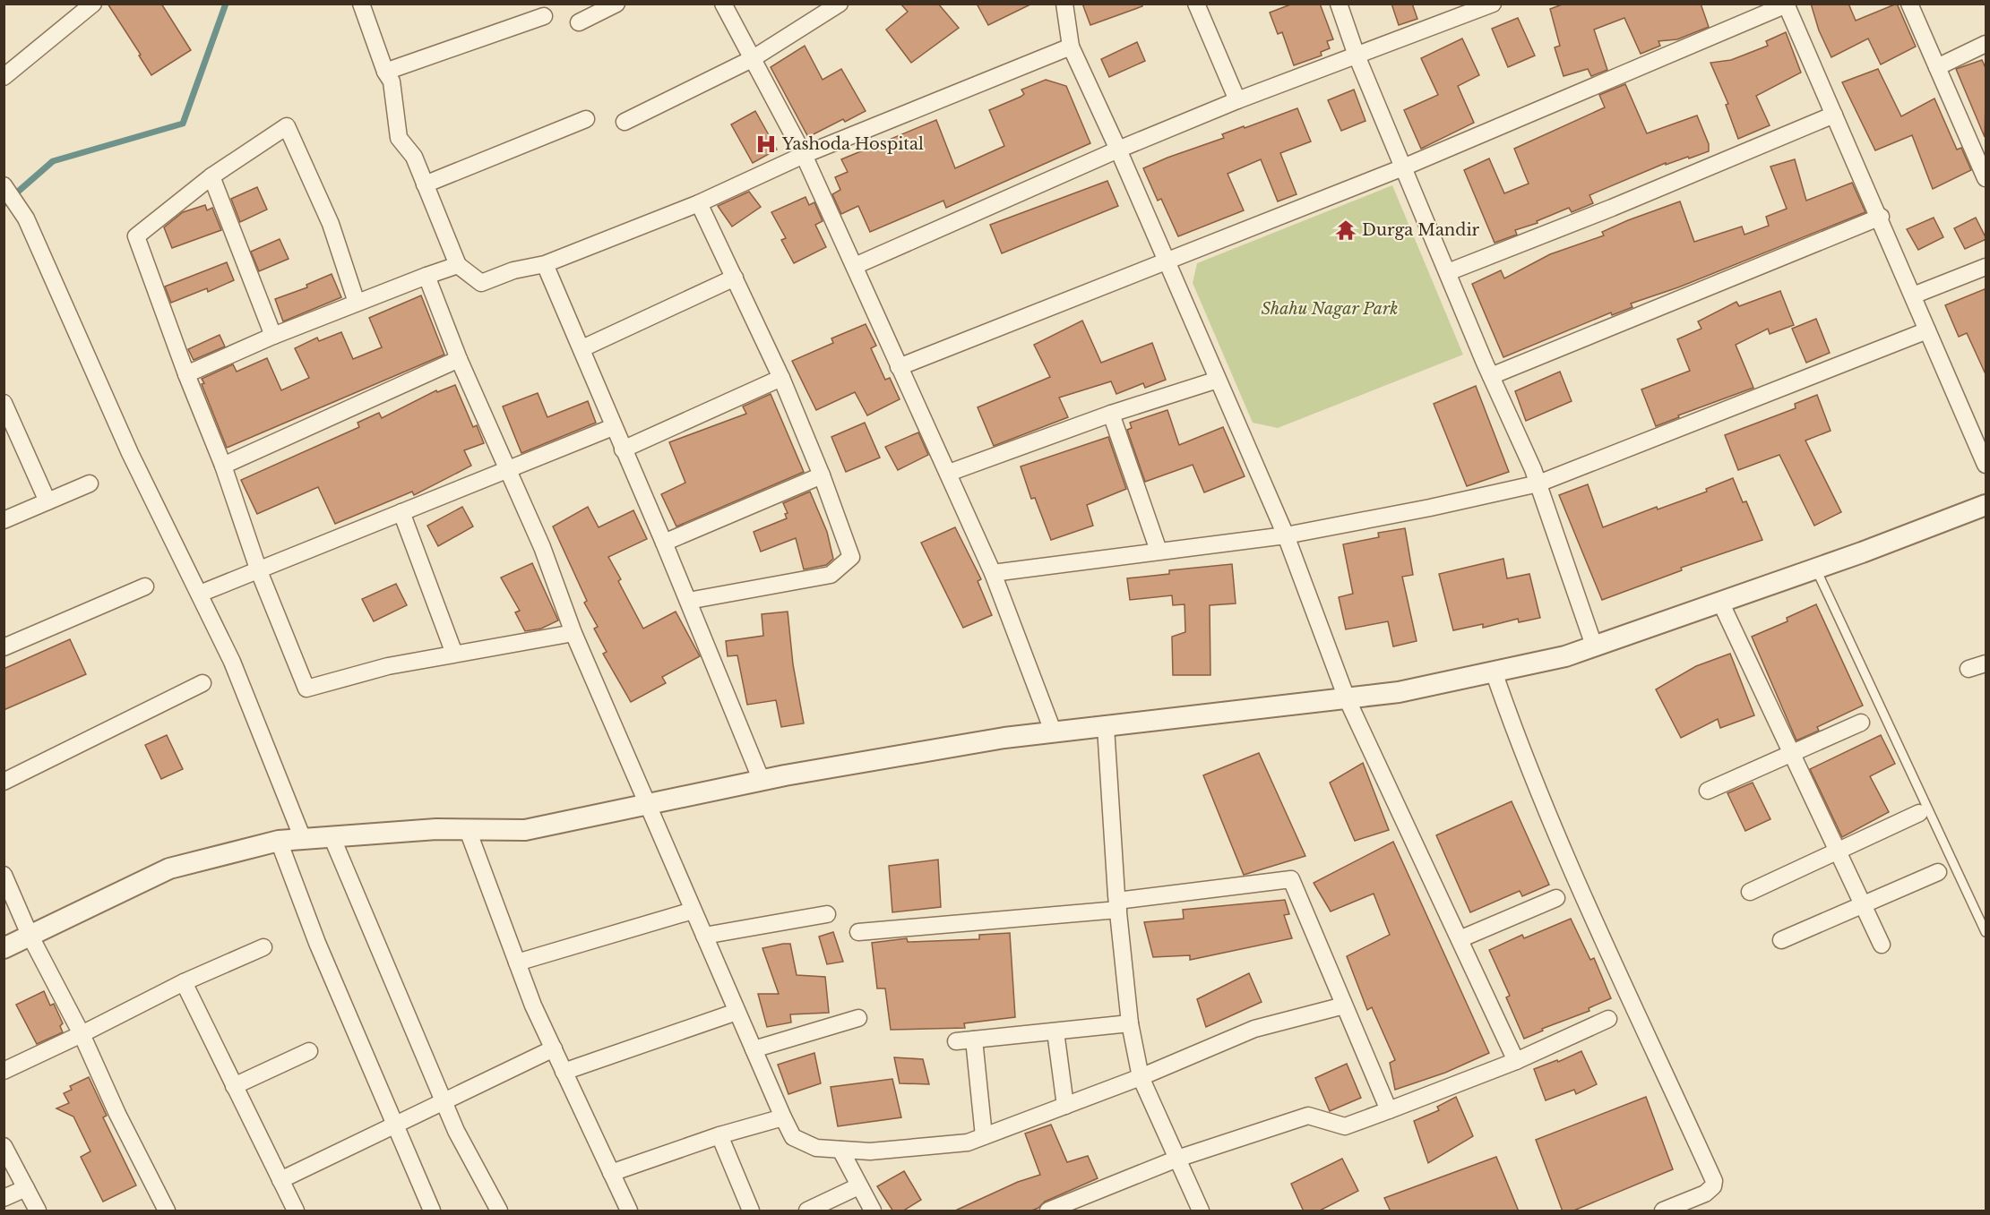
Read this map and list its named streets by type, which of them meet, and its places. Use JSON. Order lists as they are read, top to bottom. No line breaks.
{"parks":["Shahu Nagar Park"],"places":{"hospital":["Yashoda Hospital"],"temple":["Durga Mandir"]}}
